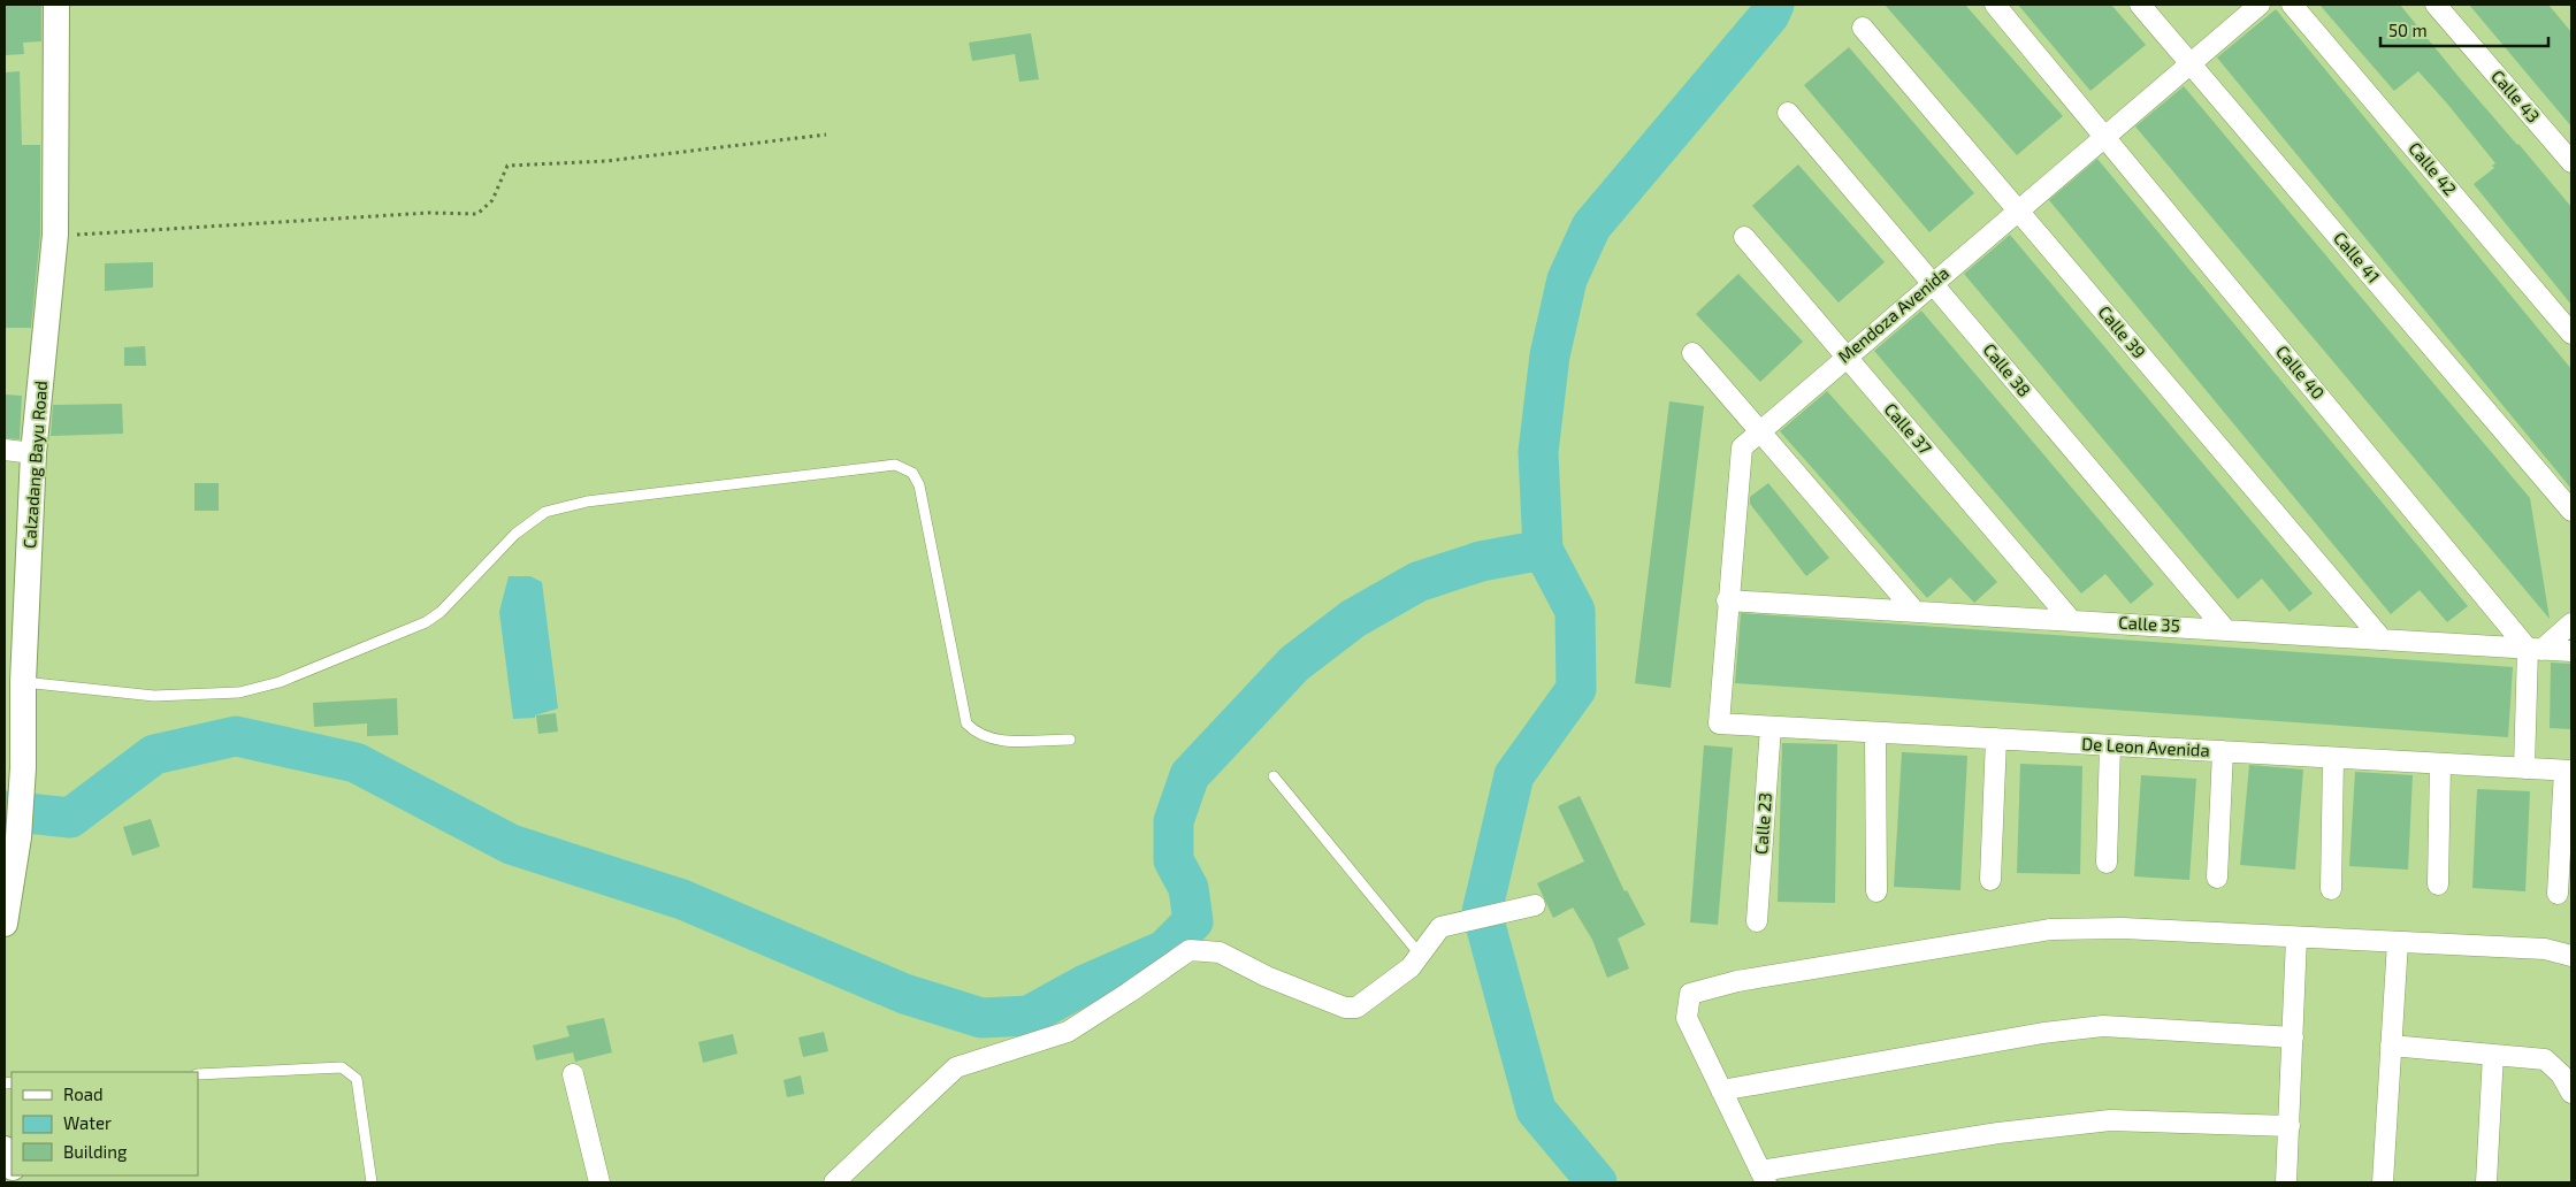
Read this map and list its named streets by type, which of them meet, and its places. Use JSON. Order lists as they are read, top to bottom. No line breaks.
{"streets":{"street":["Calle 43","Calle 42","Calle 41","Mendoza Avenida","Calle 39","Calle 38","Calle 40","Calle 37","Calzadang Bayu Road","Calle 35","De Leon Avenida","Calle 23"]},"crossings":[["Calle 41","Mendoza Avenida"],["Mendoza Avenida","Calle 39"],["Mendoza Avenida","Calle 38"],["Mendoza Avenida","Calle 40"],["Mendoza Avenida","Calle 37"],["Mendoza Avenida","Calle 35"],["Mendoza Avenida","De Leon Avenida"],["Calle 39","Calle 35"],["Calle 38","Calle 35"],["Calle 40","Calle 35"],["Calle 37","Calle 35"],["De Leon Avenida","Calle 23"]],"legend":["Road","Water","Building"],"scale_bar":"50 m"}
